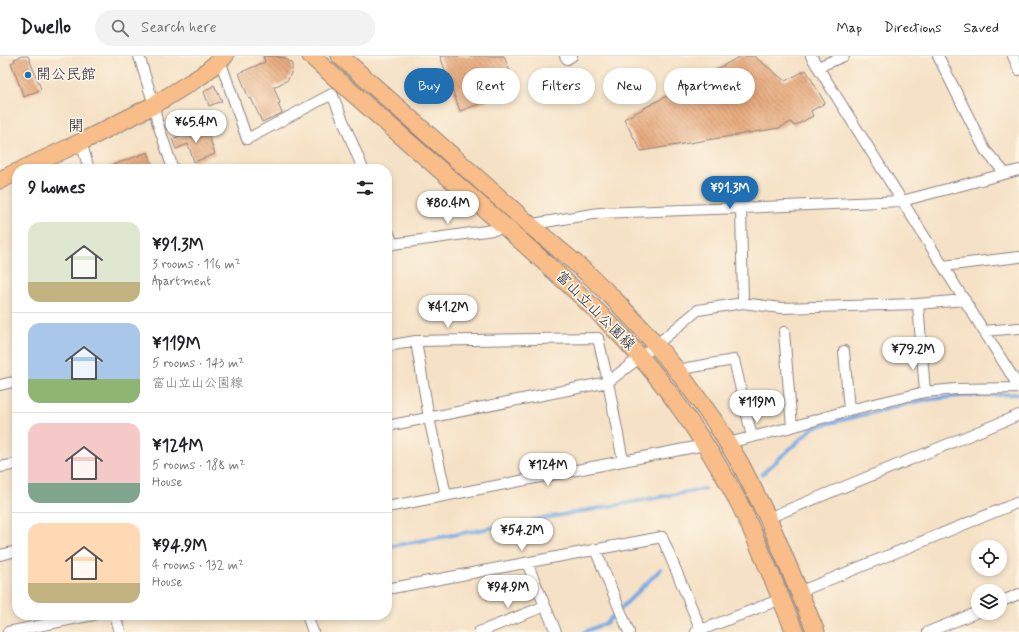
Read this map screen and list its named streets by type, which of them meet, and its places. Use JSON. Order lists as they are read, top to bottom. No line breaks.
{"streets":{"main road":["富山立山公園線"]},"districts":["開"],"places":["開公民館"],"page":{"header":"Dwello","search":"Search here","nav":["Map","Directions","Saved"],"chip":["Buy","Rent","Filters","New","Apartment"],"price":["¥65.4M","¥91.3M","¥80.4M","¥41.2M","¥79.2M","¥119M","¥124M","¥54.2M","¥94.9M"],"heading":"9 homes","list":[{"name":"¥91.3M","note":"3 rooms · 116 m² · Apartment"},{"name":"¥119M","note":"5 rooms · 143 m² · 富山立山公園線"},{"name":"¥124M","note":"5 rooms · 188 m² · House"},{"name":"¥94.9M","note":"4 rooms · 132 m² · House"}]}}
